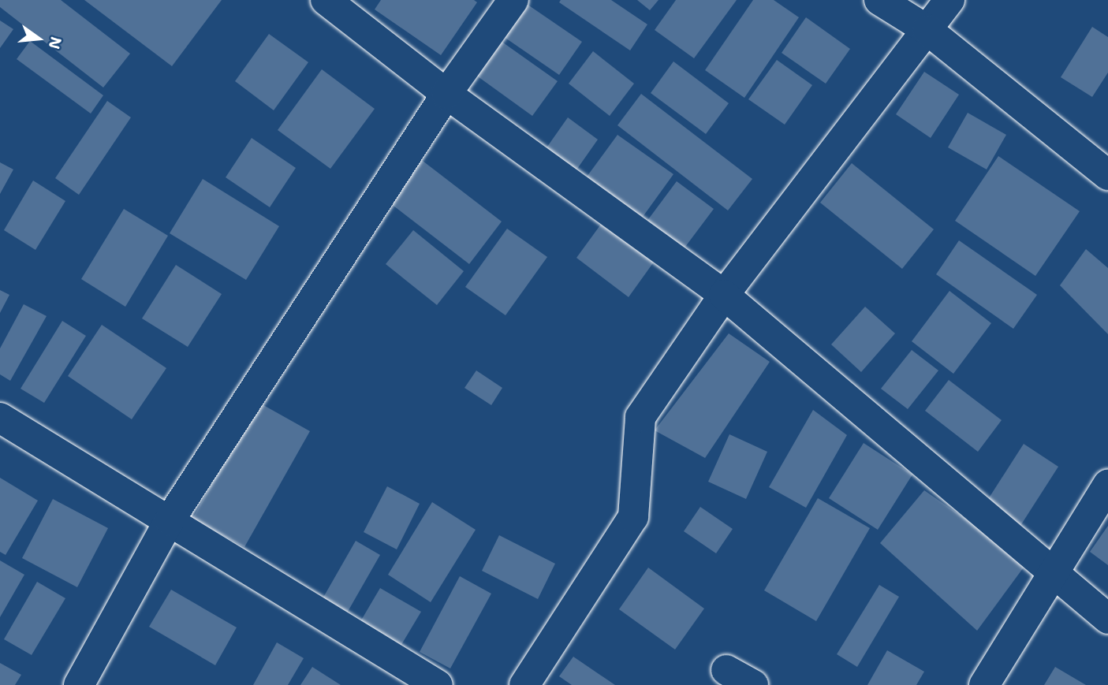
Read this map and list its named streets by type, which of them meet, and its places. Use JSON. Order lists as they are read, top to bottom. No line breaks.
{"north":"right"}
